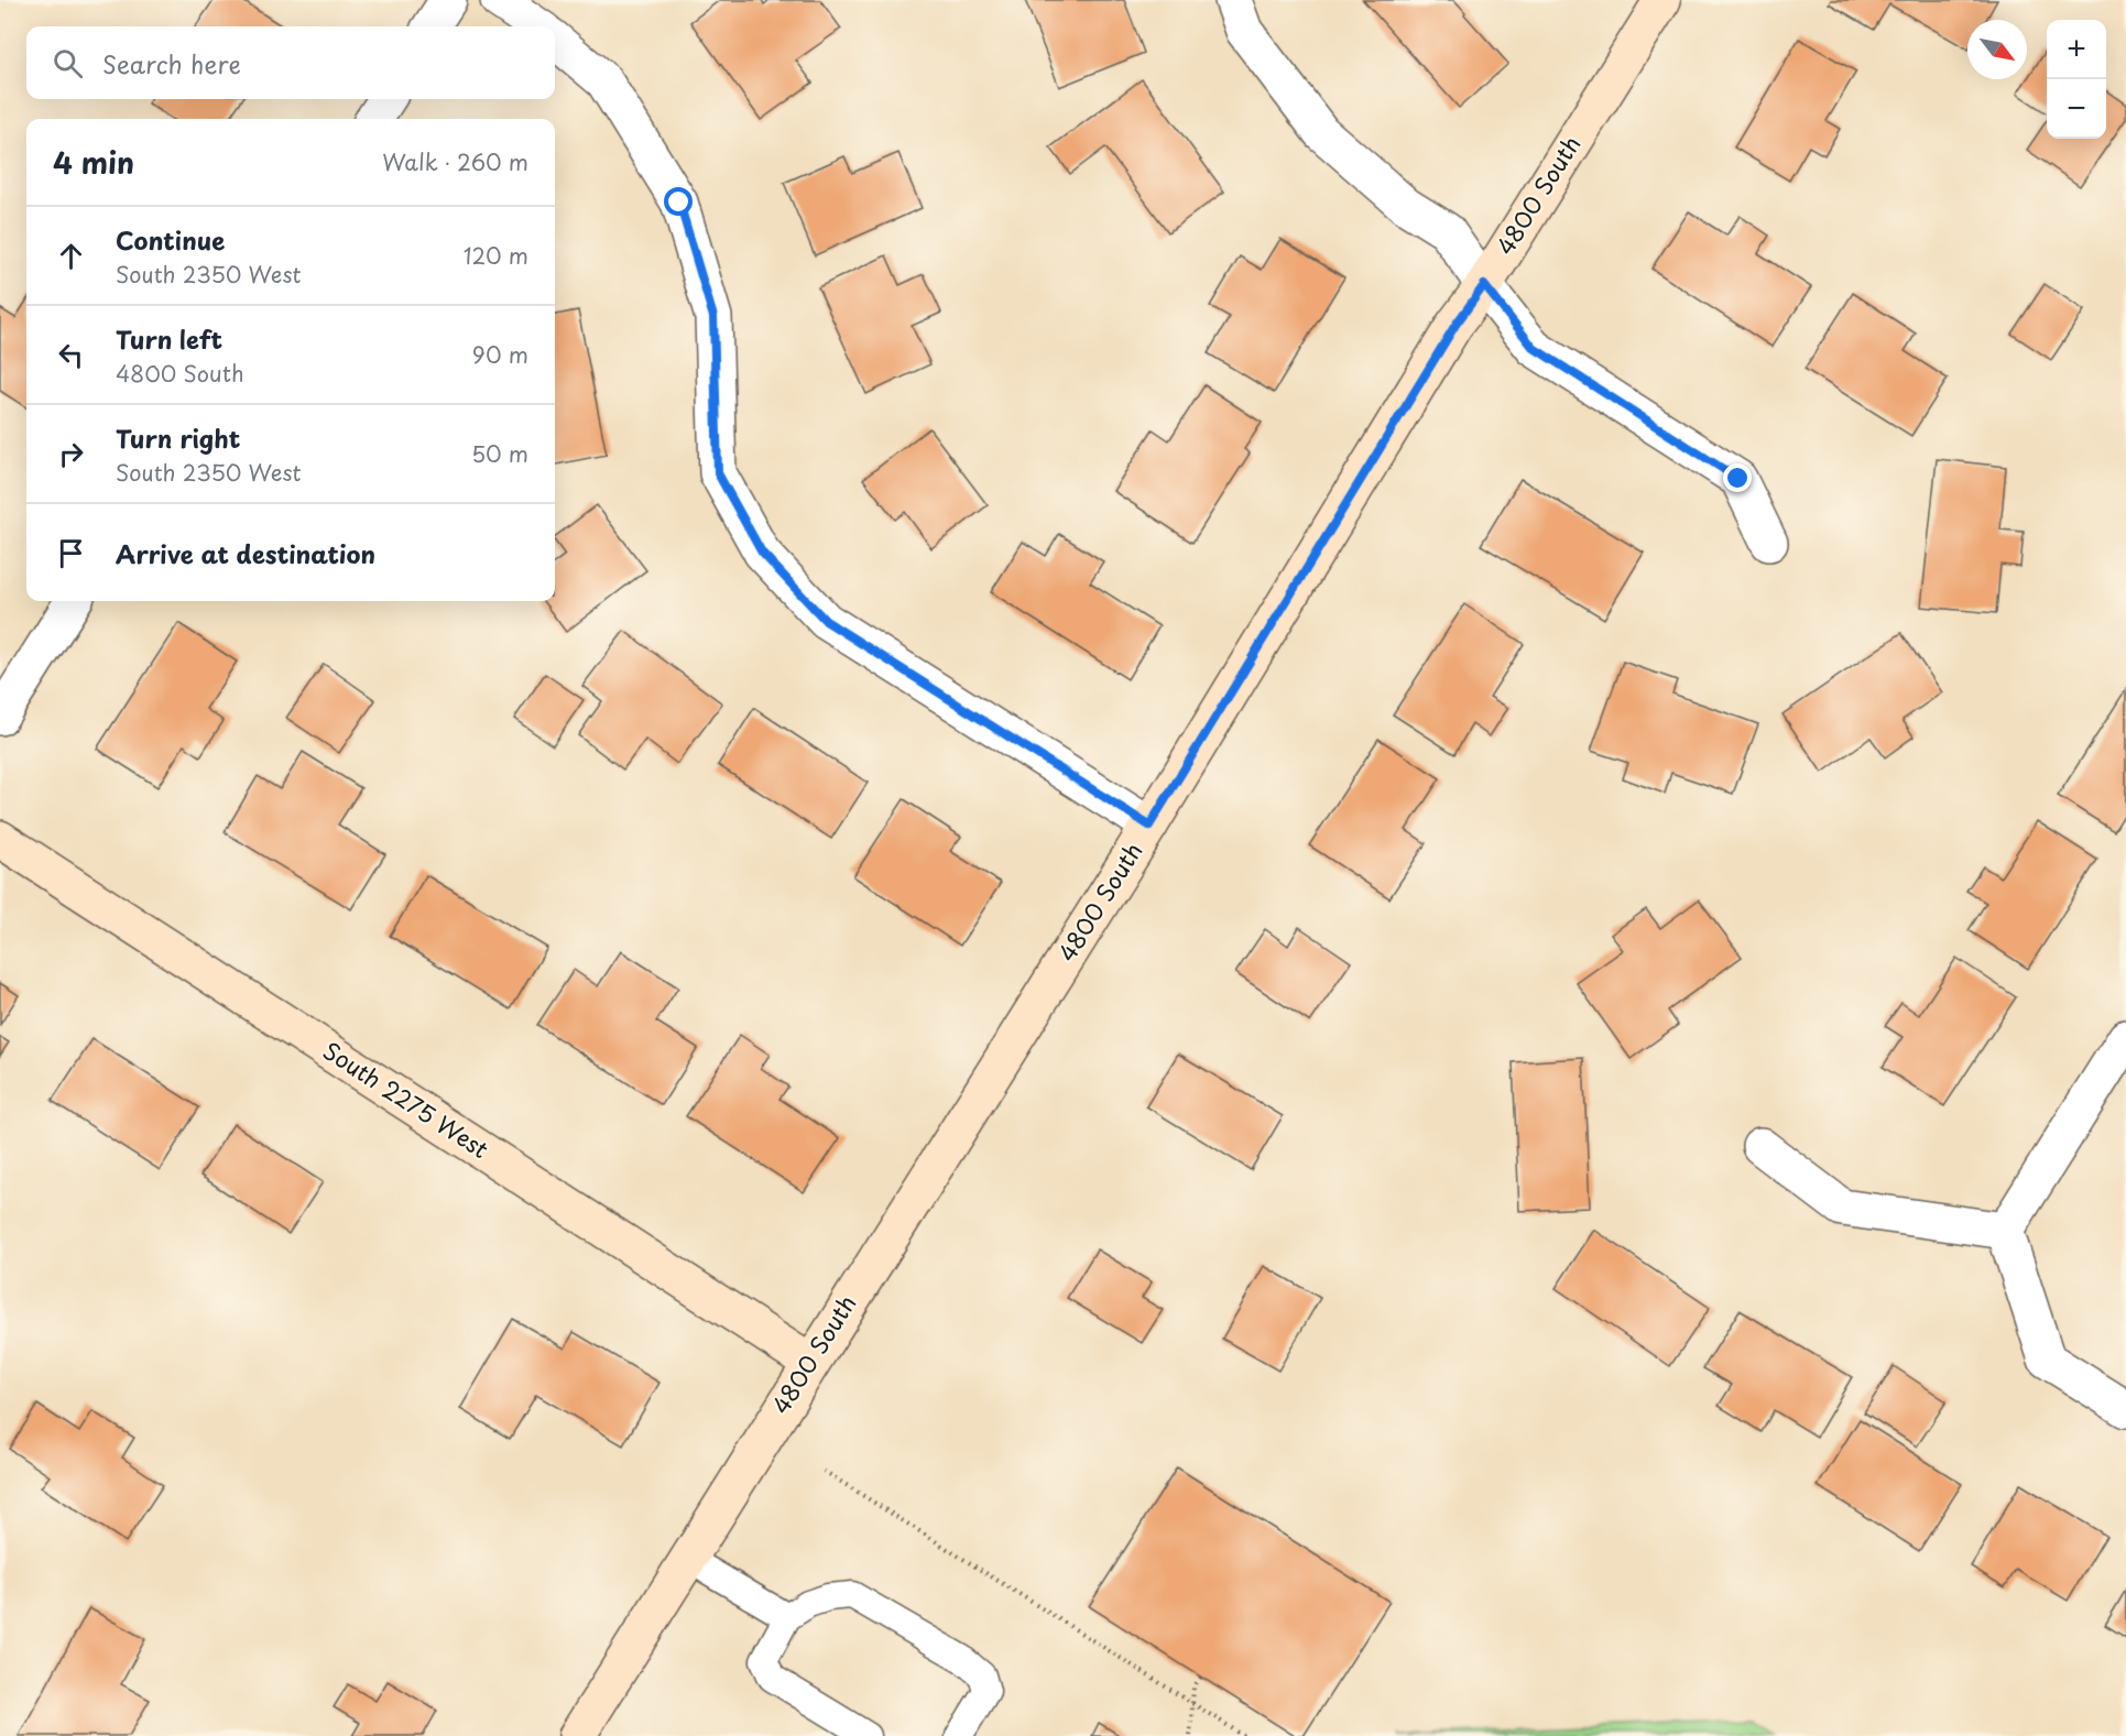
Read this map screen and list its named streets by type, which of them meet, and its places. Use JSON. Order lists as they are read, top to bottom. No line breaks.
{"streets":{"main road":["4800 South","South 2275 West"]},"crossings":[["4800 South","South 2275 West"]],"north":"bottom right","page":{"map_buttons":["+","−"],"search":"Search here","heading":["4 min","Walk · 260 m"],"list":[["Continue","South 2350 West","120 m"],["Turn left","4800 South","90 m"],["Turn right","South 2350 West","50 m"],"Arrive at destination"]}}
